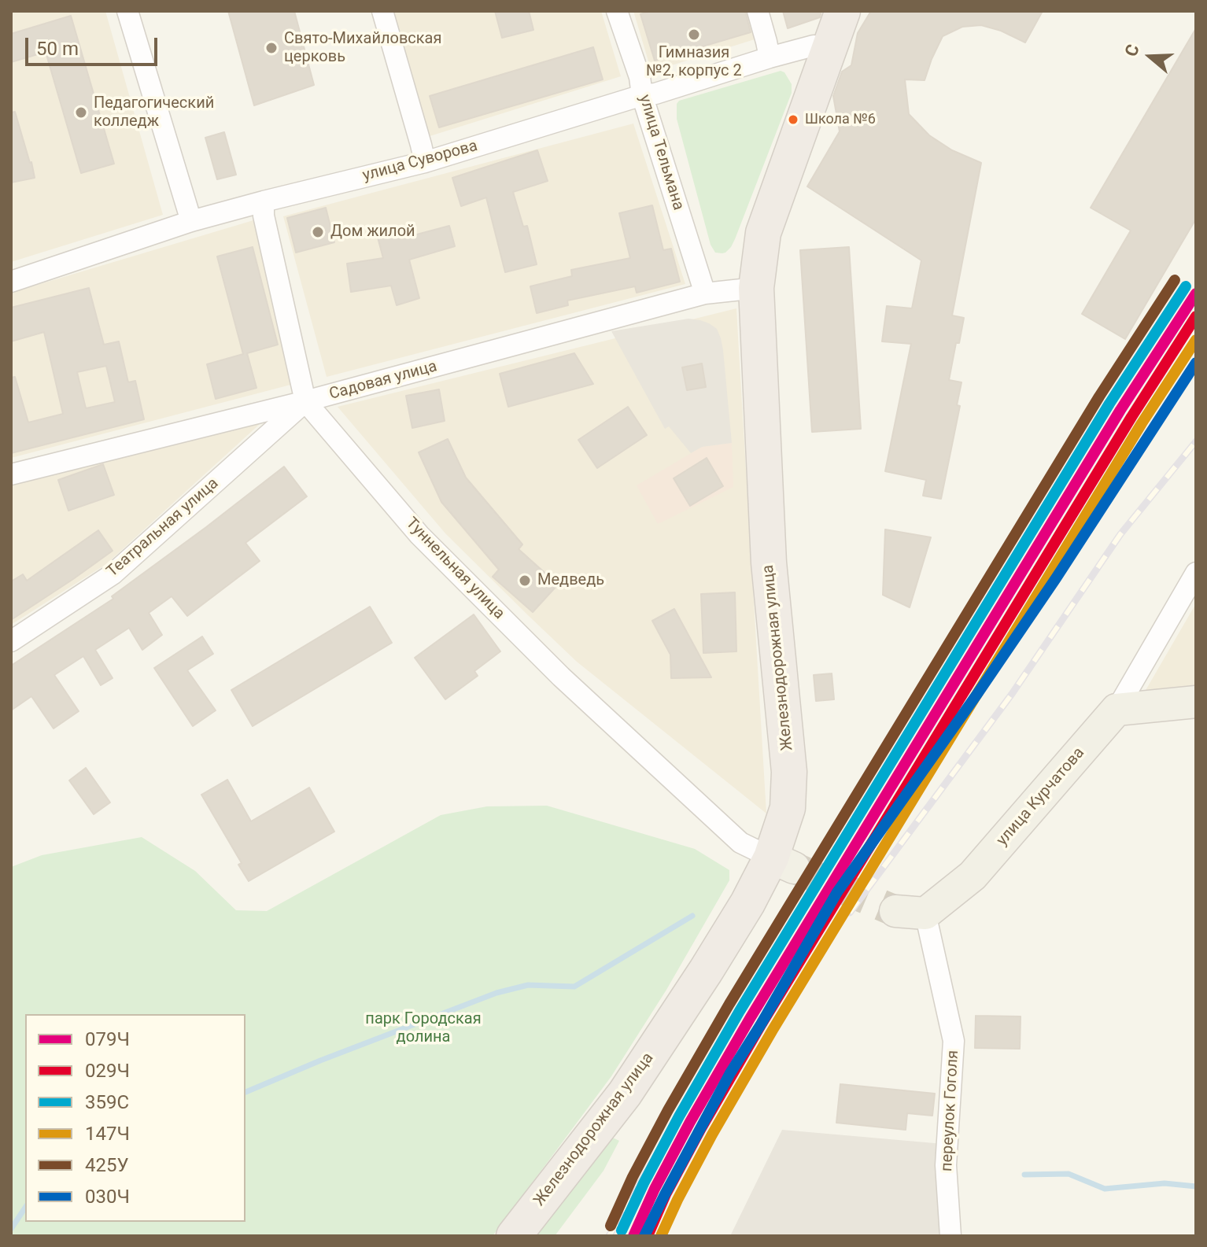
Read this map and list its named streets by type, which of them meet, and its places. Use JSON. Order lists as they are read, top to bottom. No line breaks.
{"streets":{"highway":["Железнодорожная улица"],"main road":["улица Курчатова"],"street":["улица Тельмана","улица Суворова","Садовая улица","Театральная улица","Туннельная улица","переулок Гоголя"]},"crossings":[["улица Тельмана","улица Суворова"],["улица Тельмана","Садовая улица"],["улица Суворова","Туннельная улица"],["улица Суворова","Железнодорожная улица"],["Садовая улица","Театральная улица"],["Садовая улица","Туннельная улица"],["Садовая улица","Железнодорожная улица"],["Театральная улица","Туннельная улица"],["Туннельная улица","Железнодорожная улица"],["улица Курчатова","переулок Гоголя"]],"parks":["парк Городская долина"],"places":["Гимназия №2, корпус 2","Свято-Михайловская церковь","Педагогический колледж","Школа №6","Дом жилой","Медведь"],"lines":["transit line 425У","transit line 359С","transit line 079Ч","transit line 029Ч","transit line 147Ч","transit line 030Ч"],"legend":["079Ч","029Ч","359С","147Ч","425У","030Ч"],"scale_bar":"50 m","north":"left"}
